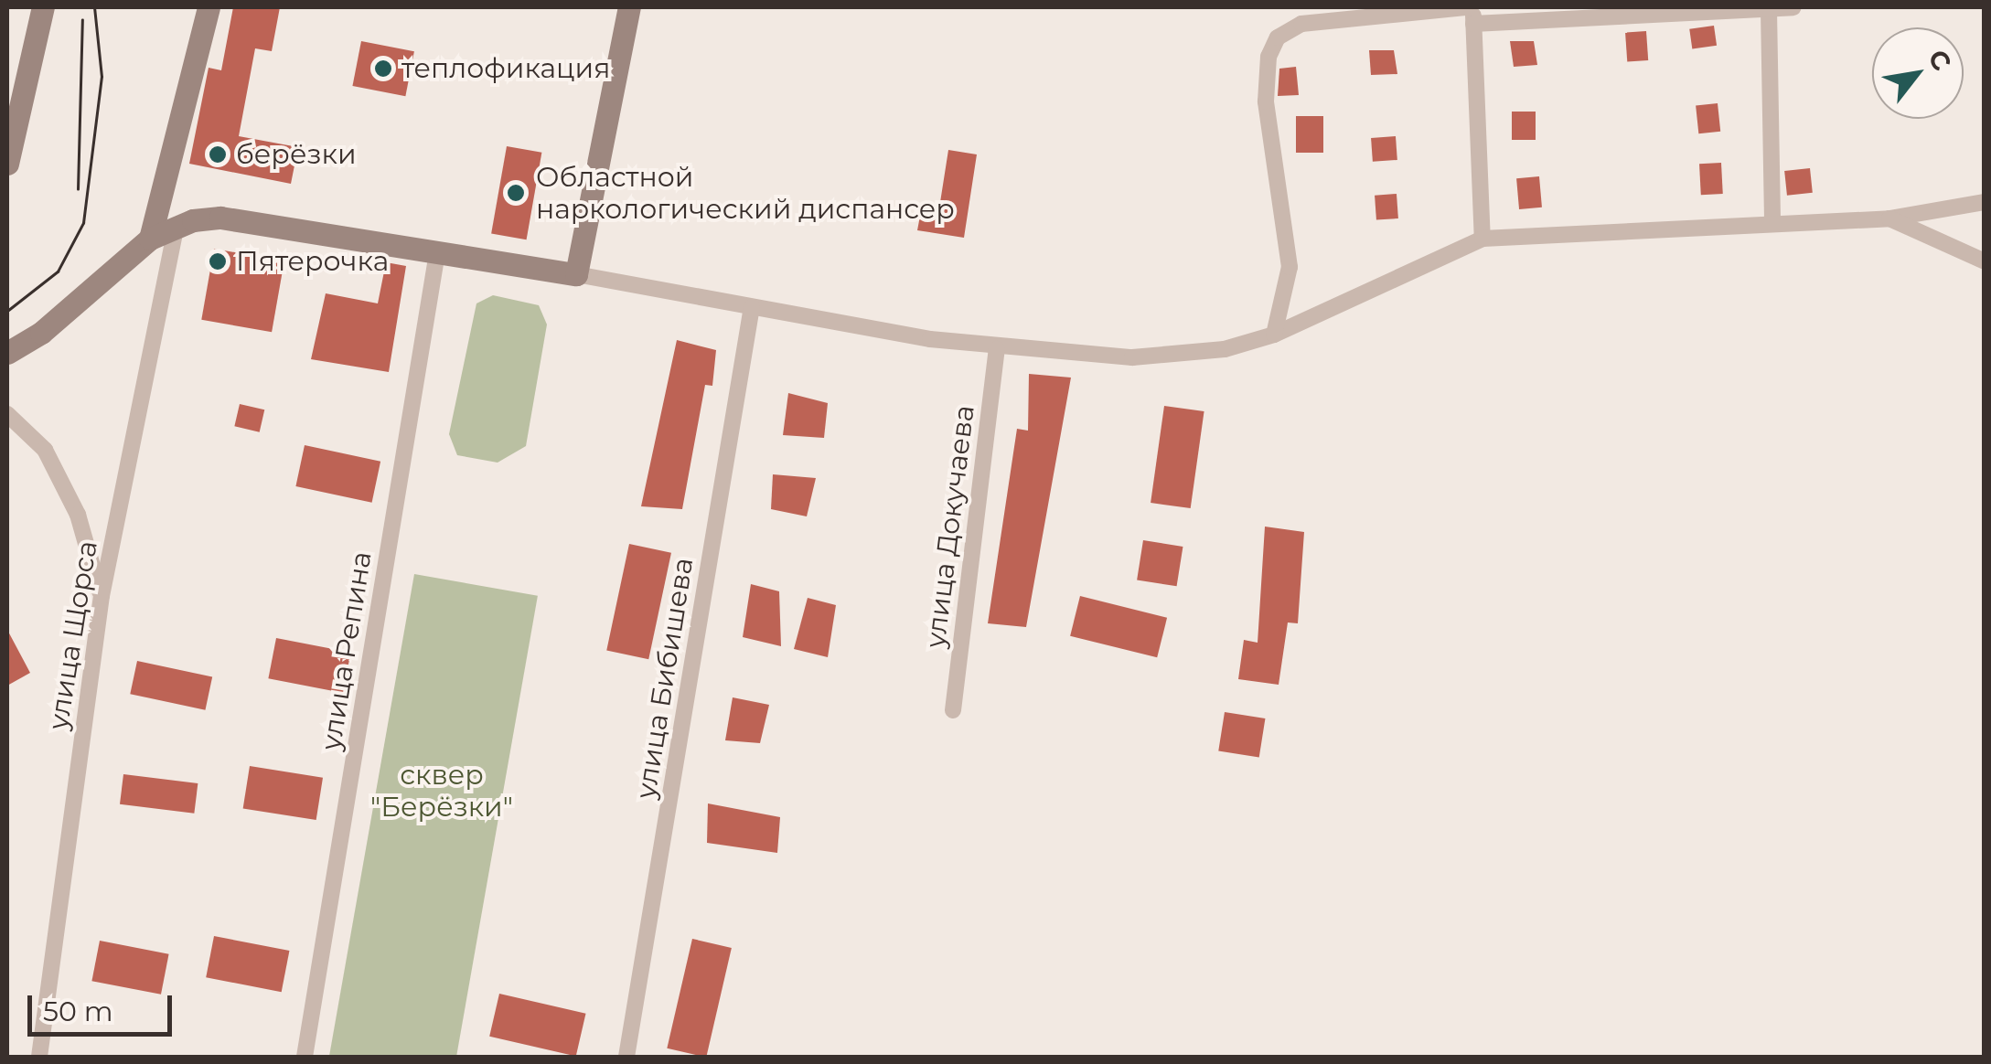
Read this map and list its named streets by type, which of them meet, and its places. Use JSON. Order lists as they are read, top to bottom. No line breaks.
{"streets":{"street":["улица Докучаева","улица Щорса","улица Репина","улица Бибишева"]},"parks":["сквер \"Берёзки\""],"places":["теплофикация","берёзки","Областной наркологический диспансер","Пятерочка"],"scale_bar":"50 m","north":"top right"}
